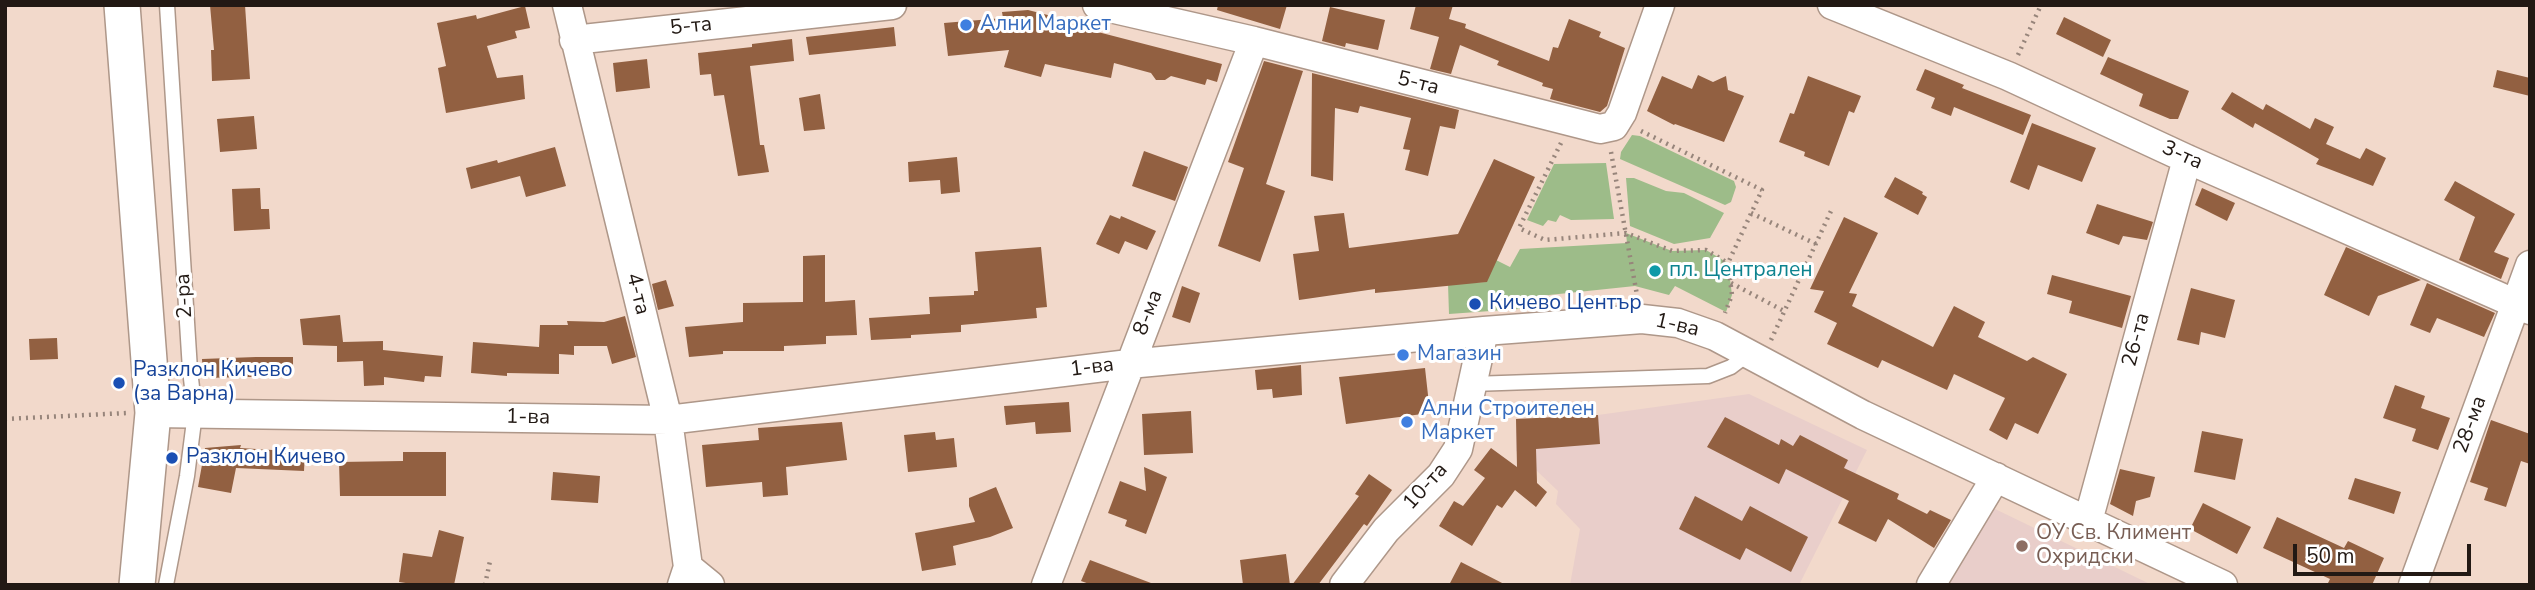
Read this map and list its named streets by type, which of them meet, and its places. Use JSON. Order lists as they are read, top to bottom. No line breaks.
{"streets":{"street":["5-та","3-та","4-та","8-ма","1-ва","26-та","28-ма","10-та"],"lane":["2-ра"]},"crossings":[["5-та","4-та"],["5-та","8-ма"],["3-та","26-та"],["3-та","28-ма"],["4-та","1-ва"],["2-ра","1-ва"],["8-ма","1-ва"],["1-ва","26-та"],["1-ва","10-та"]],"places":["Ални Маркет","пл. Централен","Кичево Център","Магазин","Разклон Кичево (за Варна)","Ални Строителен Маркет","Разклон Кичево","ОУ Св. Климент Охридски"],"scale_bar":"50 m"}
